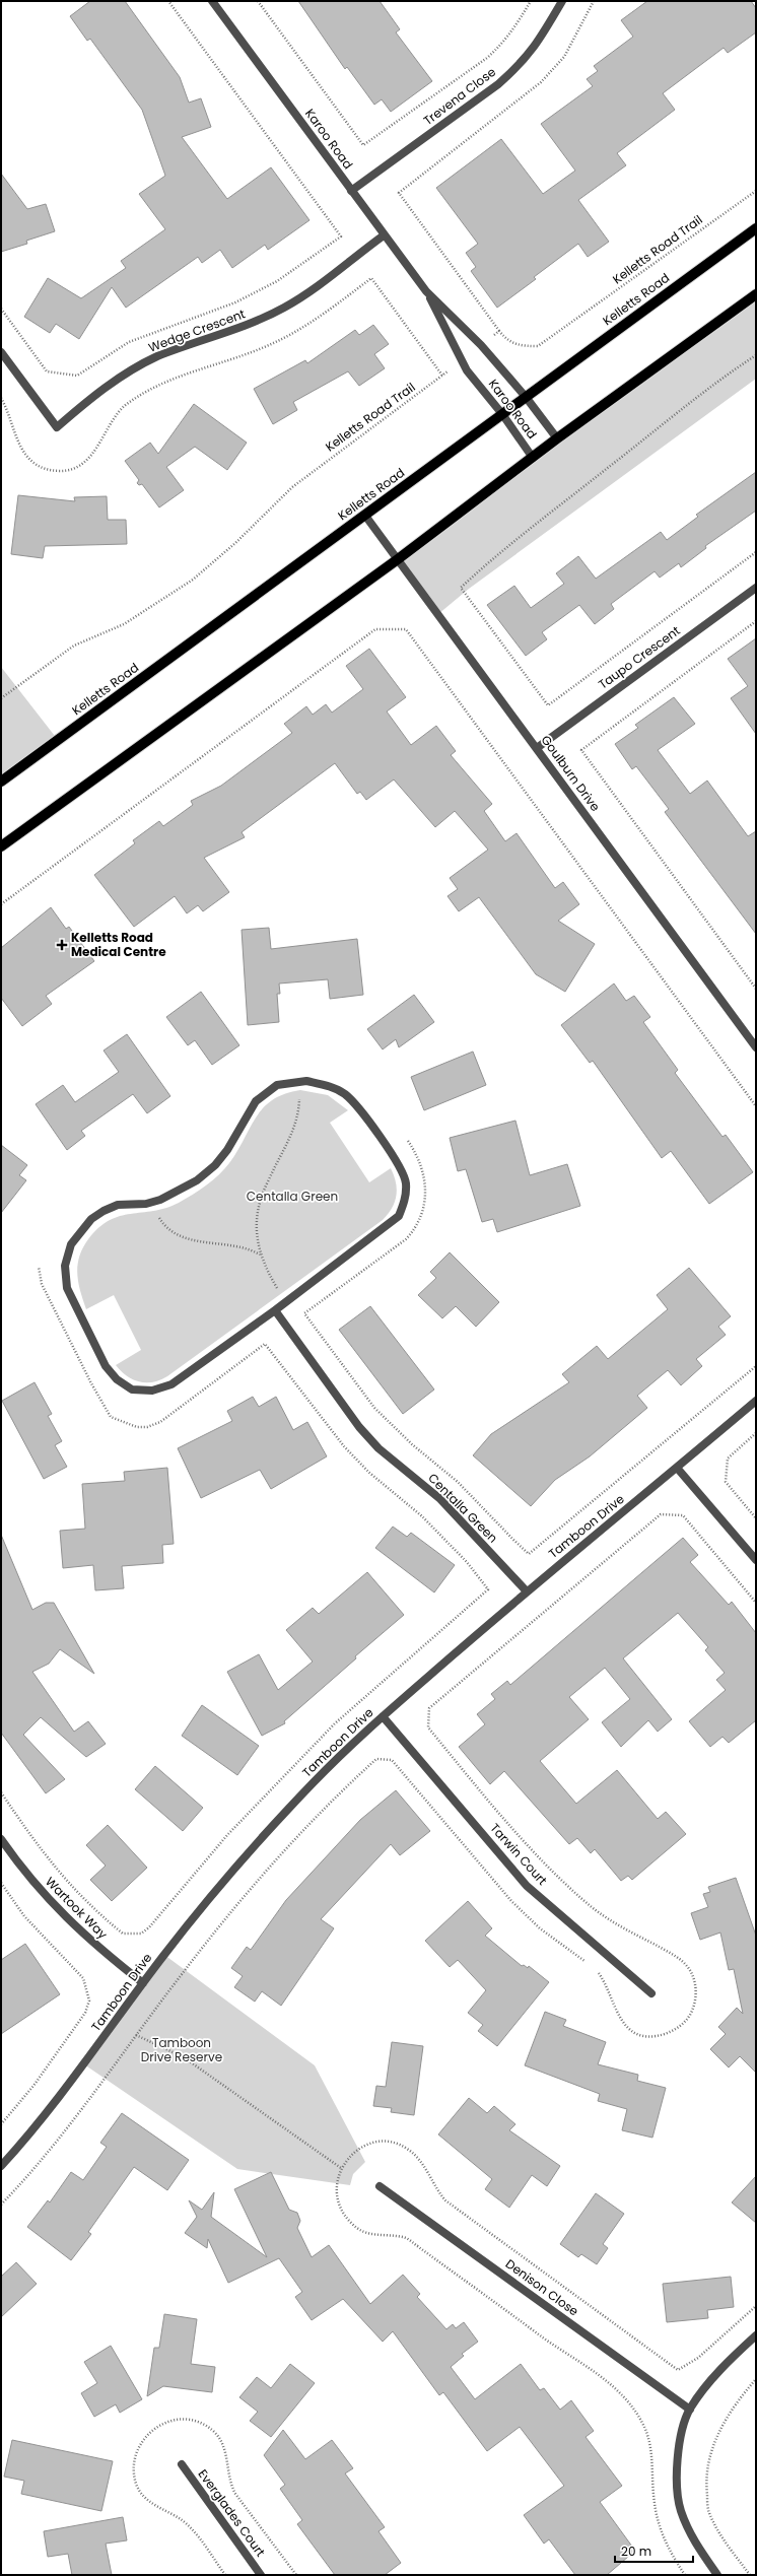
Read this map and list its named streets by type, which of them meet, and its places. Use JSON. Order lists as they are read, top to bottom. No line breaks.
{"streets":{"main road":["Kelletts Road"],"street":["Trevena Close","Karoo Road","Wedge Crescent","Taupo Crescent","Goulburn Drive","Centalla Green","Tamboon Drive","Tarwin Court","Wartook Way","Denison Close","Everglades Court"],"path":["Kelletts Road Trail"]},"crossings":[["Trevena Close","Karoo Road"],["Karoo Road","Kelletts Road Trail"],["Karoo Road","Kelletts Road"],["Karoo Road","Wedge Crescent"],["Kelletts Road","Goulburn Drive"],["Taupo Crescent","Goulburn Drive"],["Centalla Green","Tamboon Drive"],["Tamboon Drive","Tarwin Court"],["Tamboon Drive","Wartook Way"]],"parks":["Centalla Green","Tamboon Drive Reserve"],"places":{"health":["Kelletts Road Medical Centre"]},"scale_bar":"20 m"}
